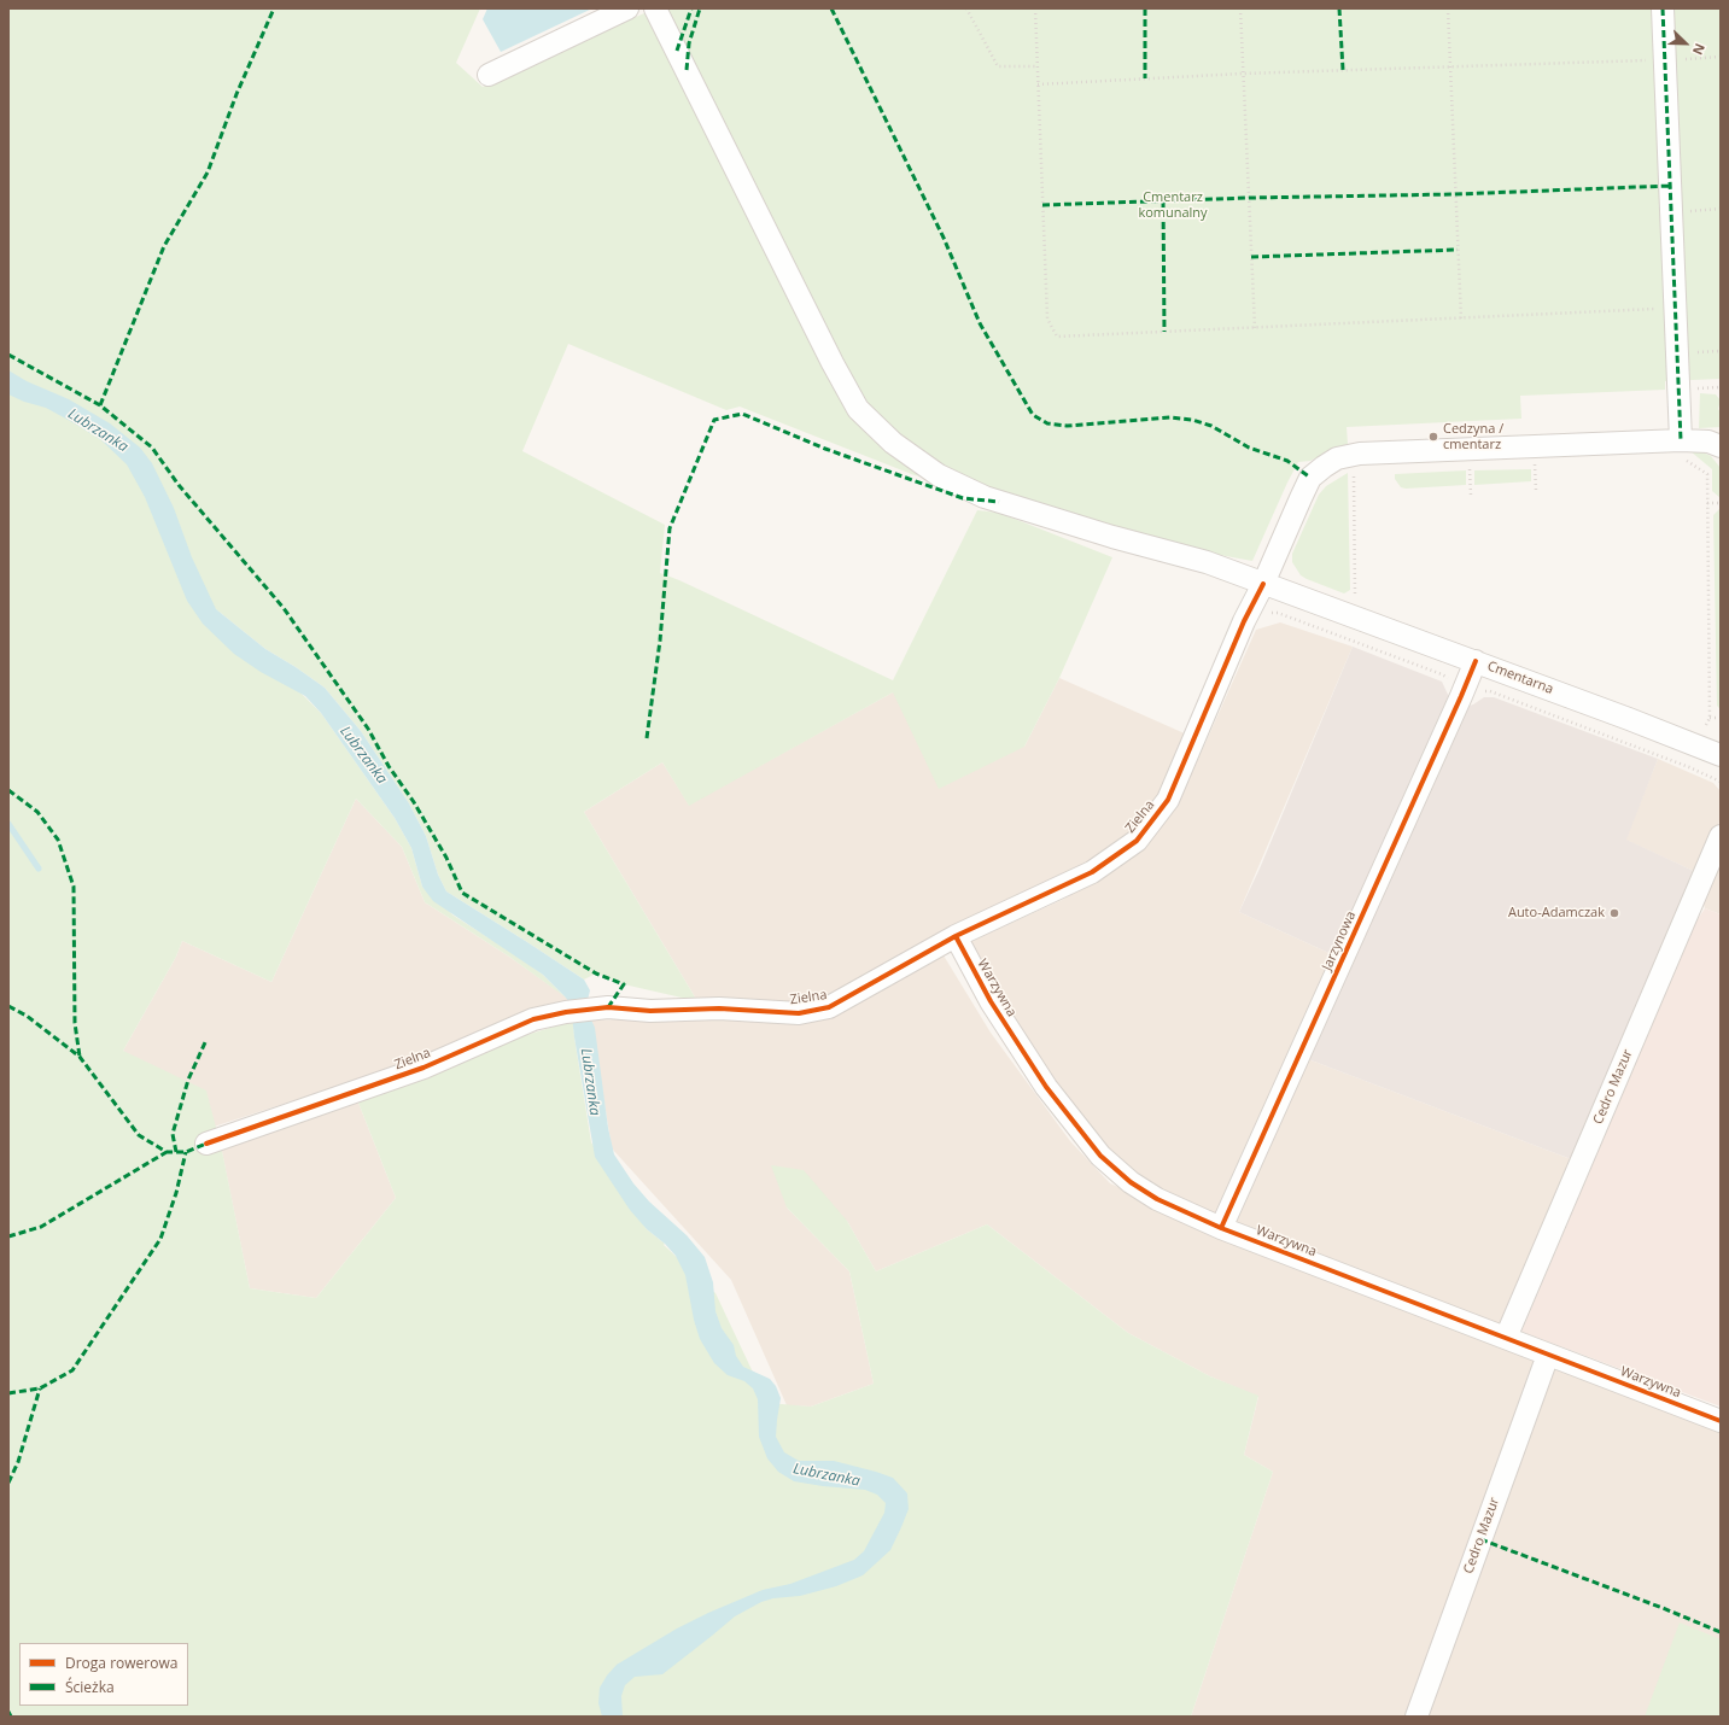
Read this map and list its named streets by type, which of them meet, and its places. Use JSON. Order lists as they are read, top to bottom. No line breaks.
{"streets":{"street":["Cmentarna","Zielna","Jarzynowa","Warzywna","Cedro Mazur"]},"crossings":[["Cmentarna","Zielna"],["Cmentarna","Jarzynowa"],["Zielna","Warzywna"],["Jarzynowa","Warzywna"],["Warzywna","Cedro Mazur"]],"water":["Lubrzanka"],"parks":["Cmentarz komunalny"],"places":["Cedzyna / cmentarz","Auto-Adamczak"],"legend":["Droga rowerowa","Ścieżka"],"north":"bottom right"}
